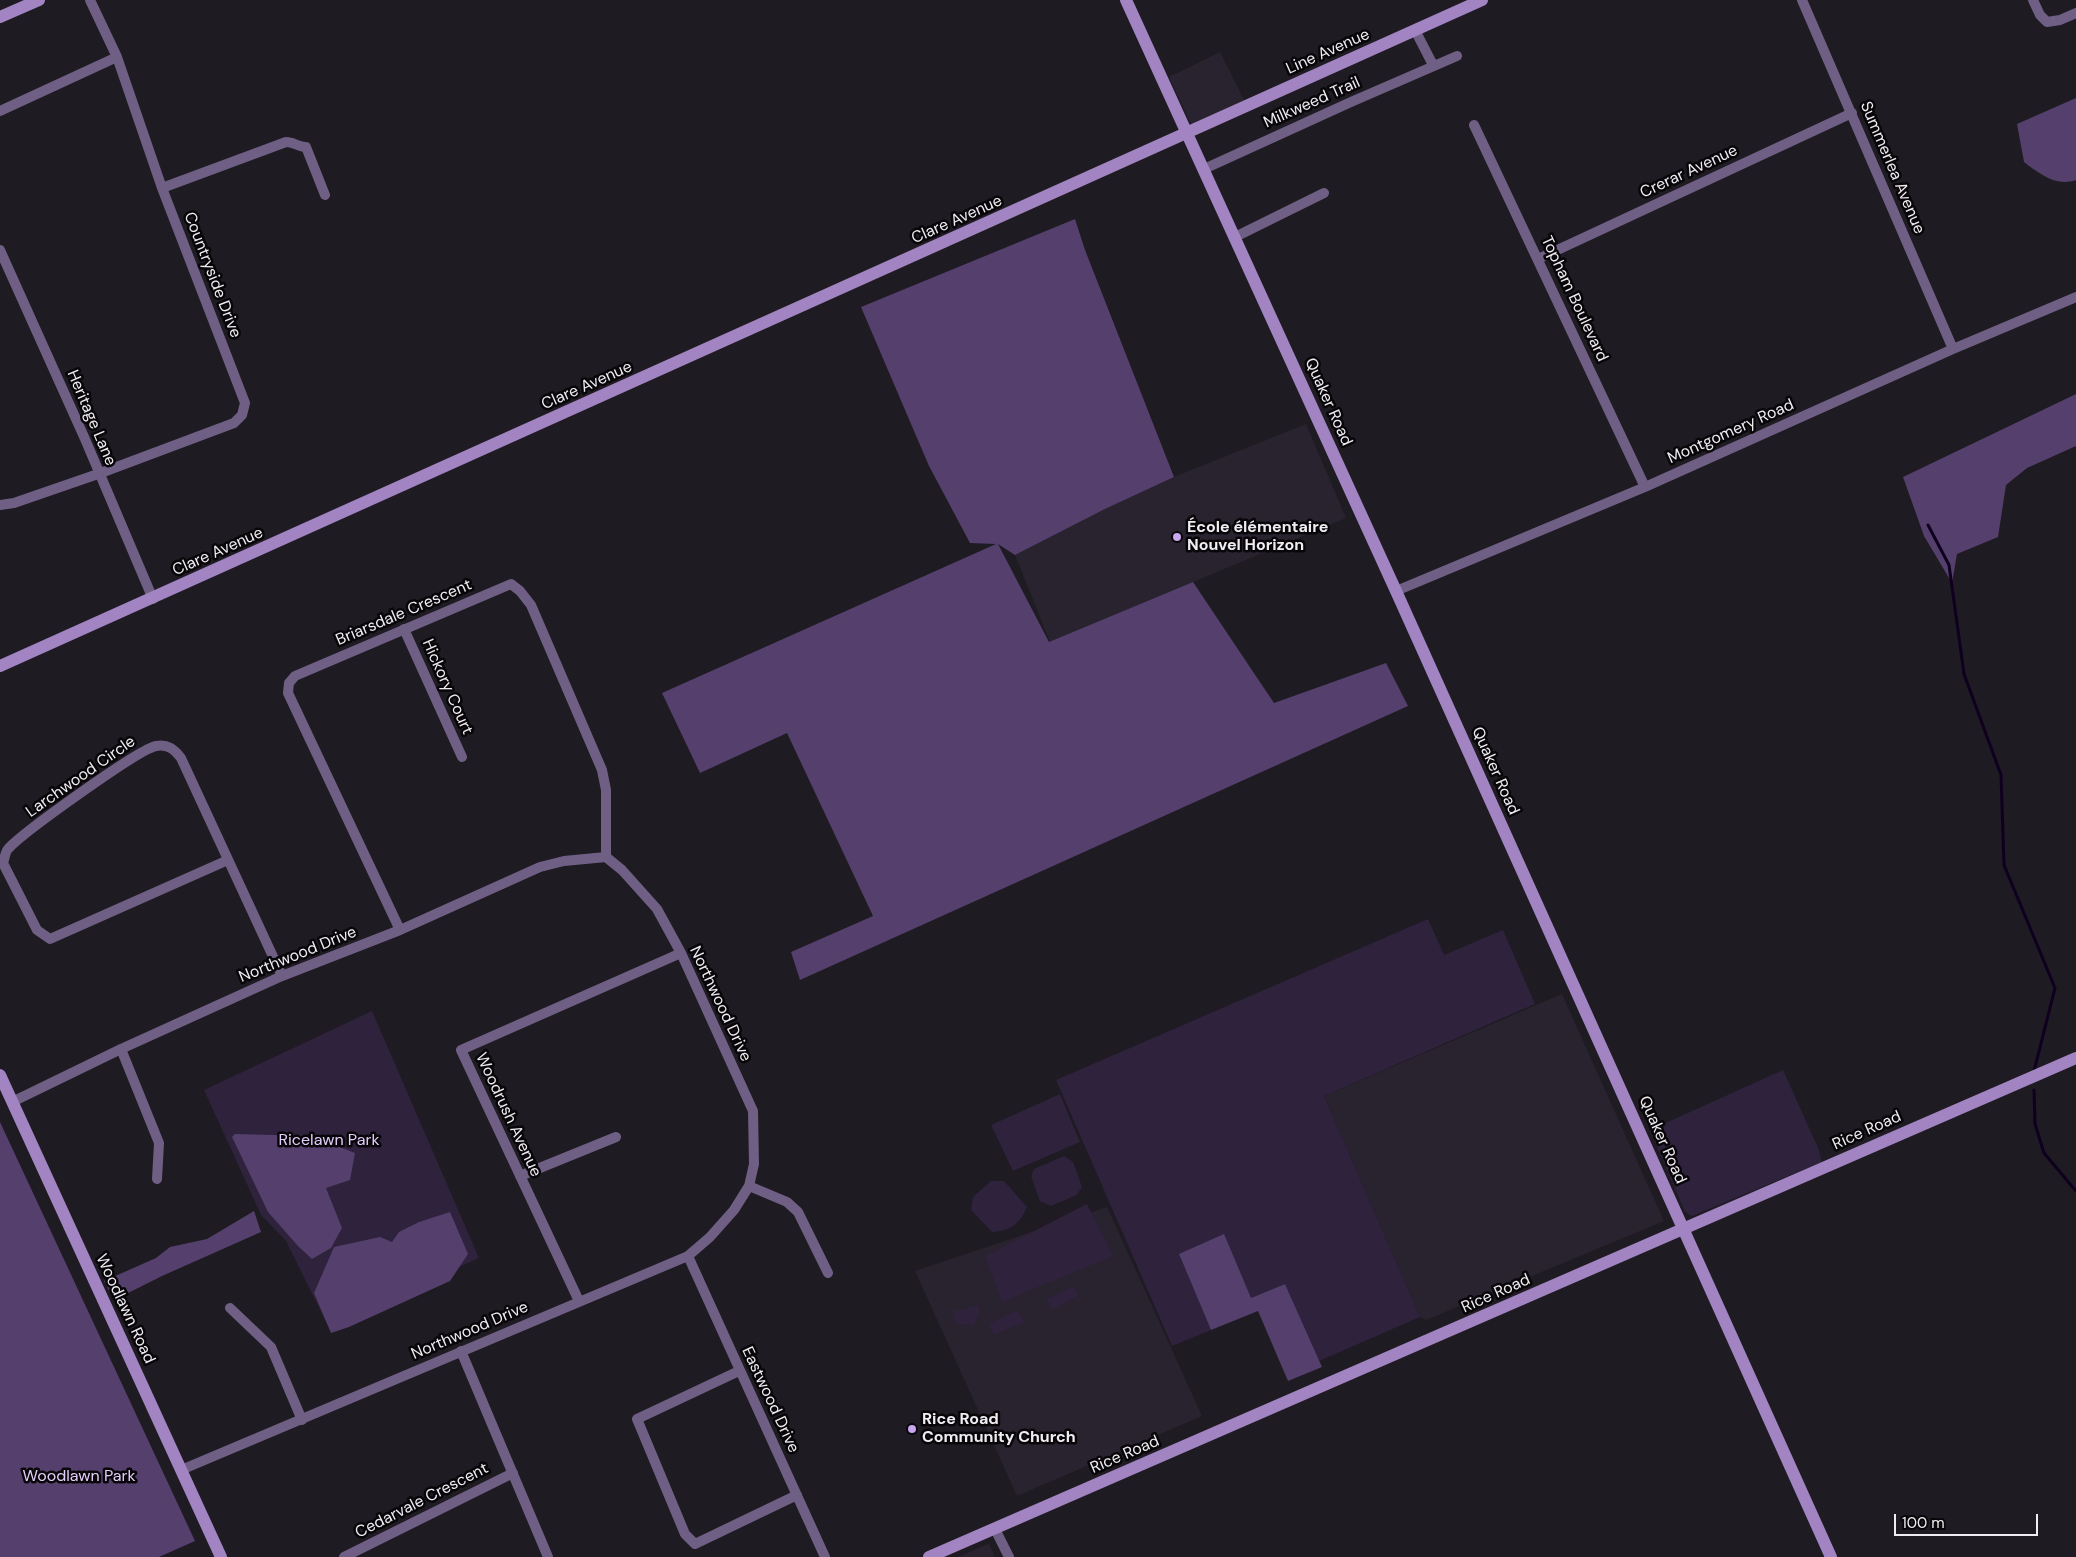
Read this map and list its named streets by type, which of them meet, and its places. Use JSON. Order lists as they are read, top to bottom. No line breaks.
{"streets":{"street":["Line Avenue","Milkweed Trail","Summerlea Avenue","Crerar Avenue","Clare Avenue","Countryside Drive","Topham Boulevard","Quaker Road","Heritage Lane","Montgomery Road","Briarsdale Crescent","Hickory Court","Larchwood Circle","Northwood Drive","Woodrush Avenue","Rice Road","Woodlawn Road","Eastwood Drive","Cedarvale Crescent"]},"crossings":[["Line Avenue","Clare Avenue"],["Line Avenue","Quaker Road"],["Milkweed Trail","Quaker Road"],["Summerlea Avenue","Crerar Avenue"],["Summerlea Avenue","Montgomery Road"],["Crerar Avenue","Topham Boulevard"],["Clare Avenue","Quaker Road"],["Clare Avenue","Heritage Lane"],["Countryside Drive","Heritage Lane"],["Topham Boulevard","Montgomery Road"],["Quaker Road","Montgomery Road"],["Quaker Road","Rice Road"],["Briarsdale Crescent","Hickory Court"],["Briarsdale Crescent","Northwood Drive"],["Larchwood Circle","Northwood Drive"],["Northwood Drive","Woodrush Avenue"],["Northwood Drive","Woodlawn Road"],["Northwood Drive","Eastwood Drive"],["Northwood Drive","Cedarvale Crescent"]],"parks":["Ricelawn Park","Woodlawn Park"],"places":["École élémentaire Nouvel Horizon","Rice Road Community Church"],"scale_bar":"100 m"}
